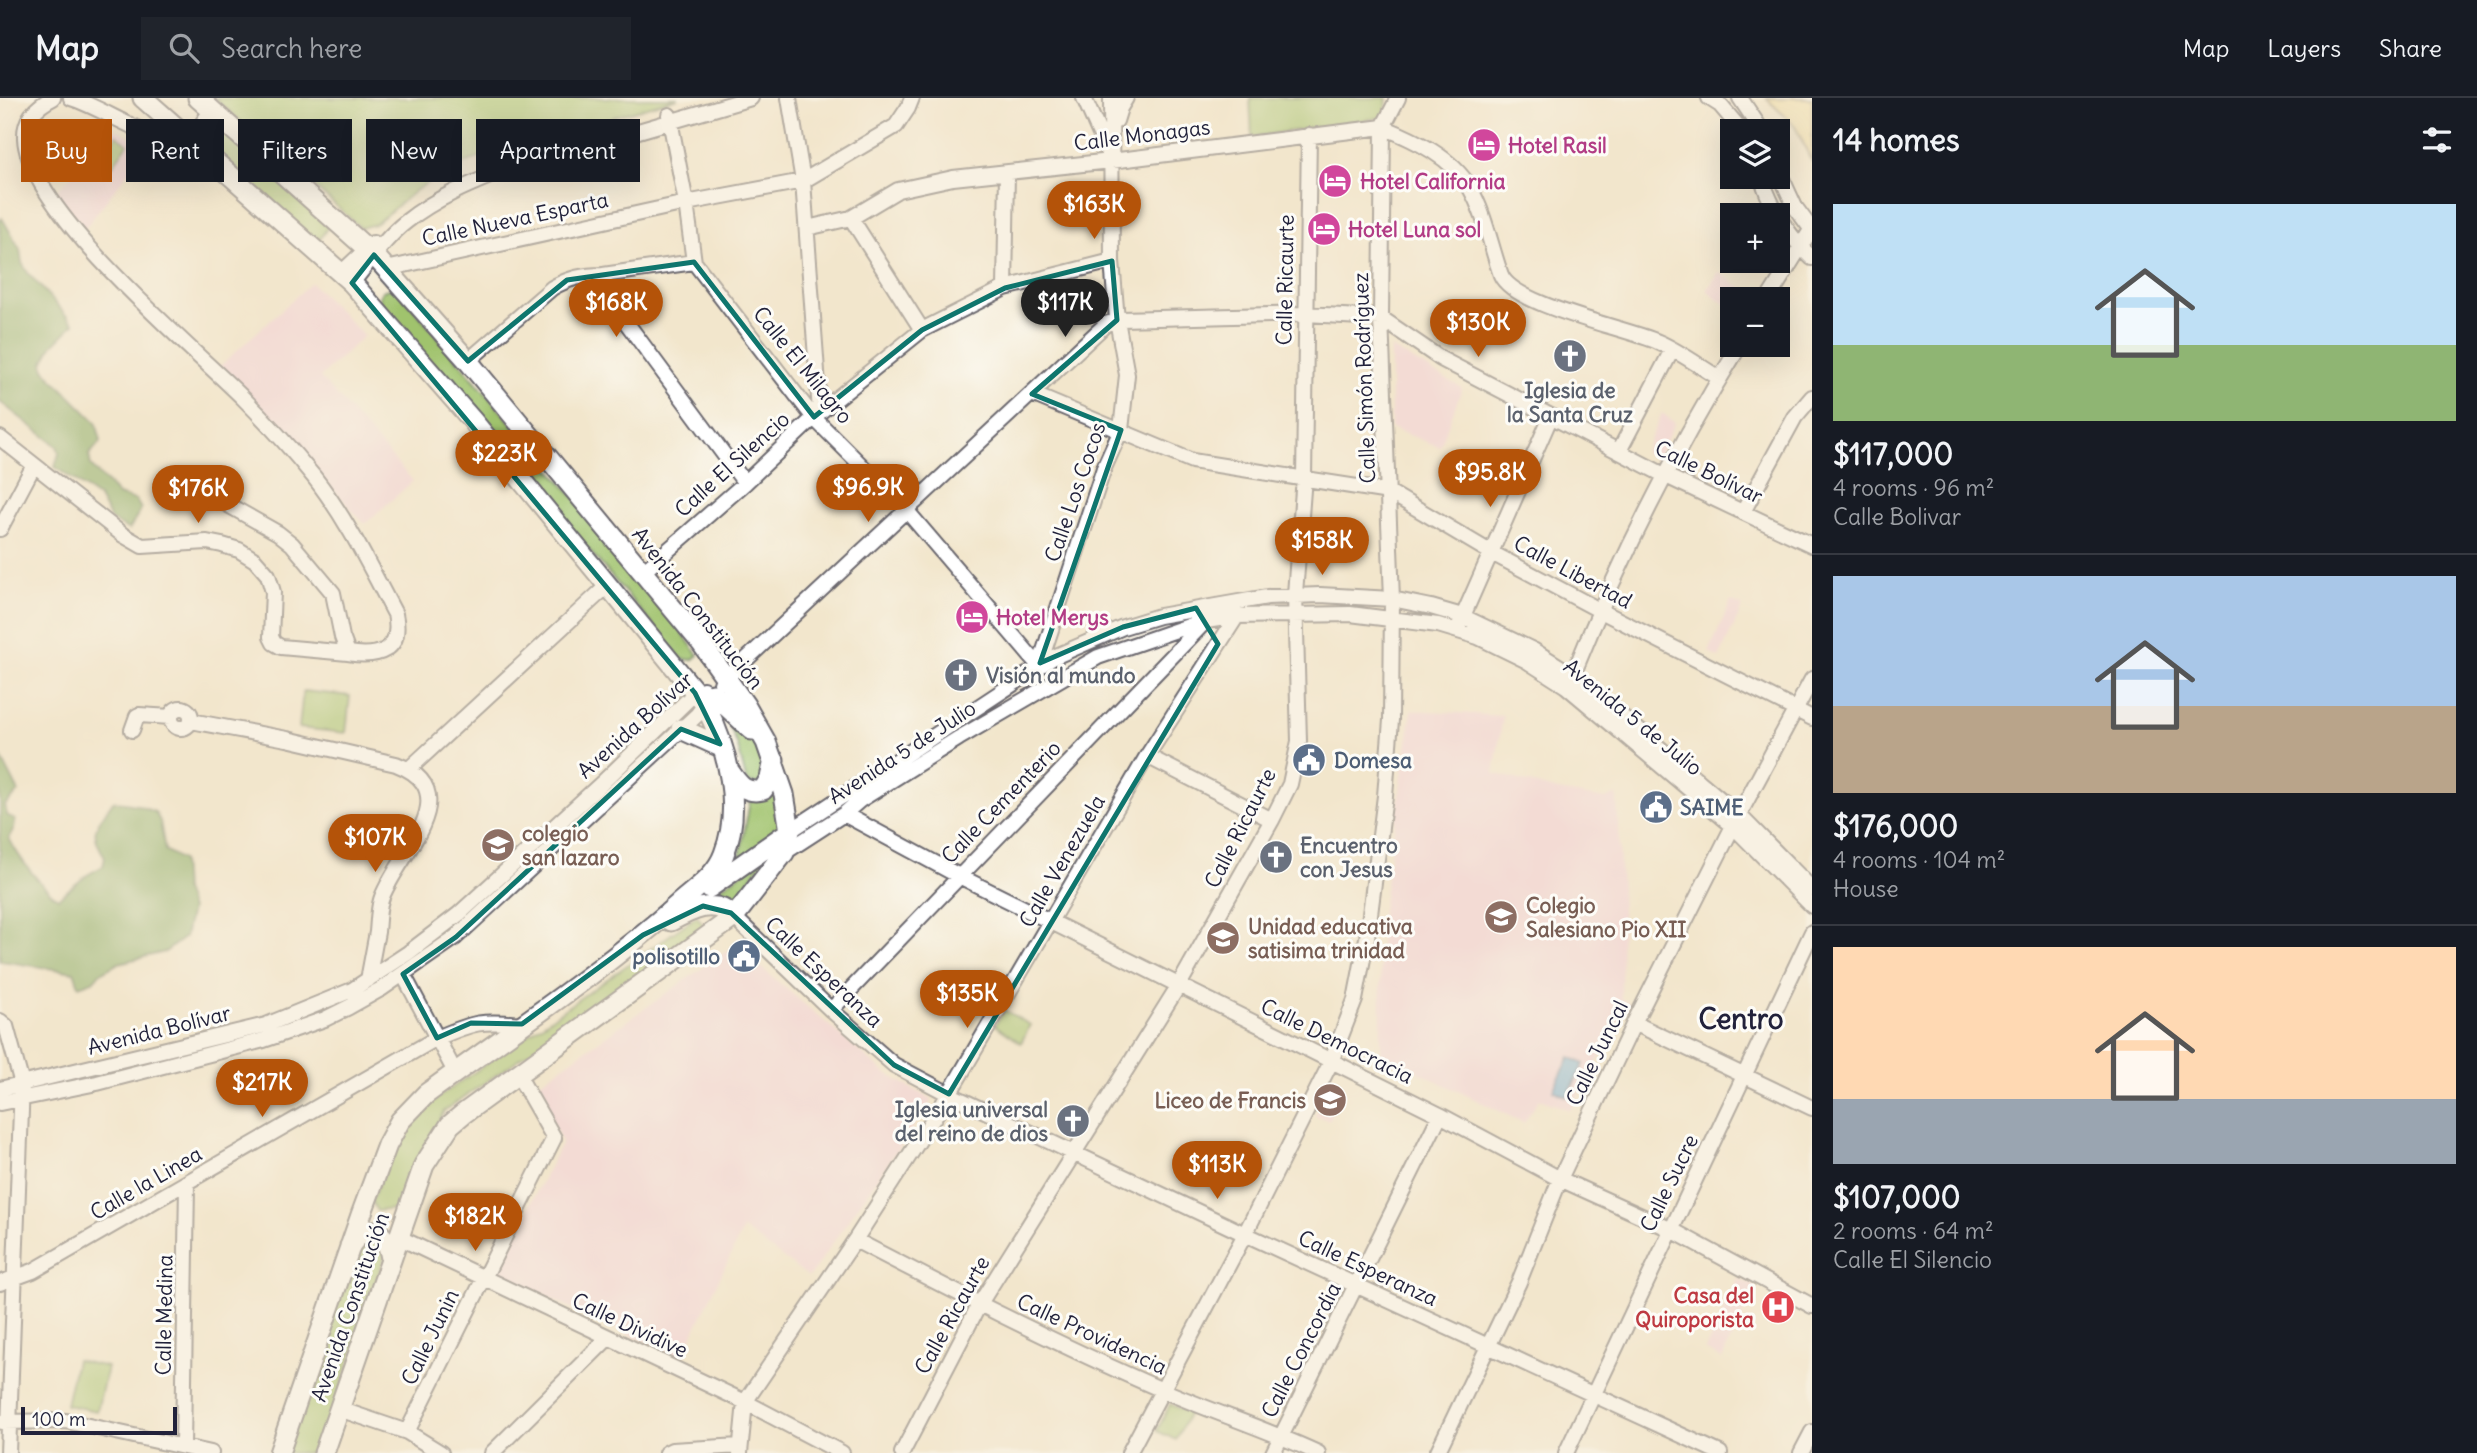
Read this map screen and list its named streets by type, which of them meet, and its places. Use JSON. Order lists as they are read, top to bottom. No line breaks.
{"streets":{"main road":["Avenida Constitución"],"street":["Calle Monagas","Calle Nueva Esparta","Calle Ricaurte","Calle El Milagro","Calle Simón Rodríguez","Calle El Silencio","Calle Bolívar","Calle Los Cocos","Calle Libertad","Avenida 5 de Julio","Avenida Bolívar","Calle Cementerio","Calle Venezuela","Calle Esperanza","Calle Democracia","Calle Juncal","Calle la Linea","Calle Sucre","Calle Medina","Calle Dividive","Calle Providencia","Calle Junin","Calle Concordia"]},"crossings":[["Calle Monagas","Calle Ricaurte"],["Calle Monagas","Calle Simón Rodríguez"],["Calle Monagas","Calle Los Cocos"],["Calle Nueva Esparta","Calle El Milagro"],["Calle Nueva Esparta","Avenida Constitución"],["Calle Ricaurte","Calle Libertad"],["Calle Ricaurte","Avenida 5 de Julio"],["Calle Ricaurte","Calle Esperanza"],["Calle Ricaurte","Calle Democracia"],["Calle Ricaurte","Calle Providencia"],["Calle El Milagro","Calle El Silencio"],["Calle El Milagro","Calle Los Cocos"],["Calle El Milagro","Avenida 5 de Julio"],["Calle Simón Rodríguez","Calle Bolívar"],["Calle Simón Rodríguez","Calle Libertad"],["Calle Simón Rodríguez","Avenida 5 de Julio"],["Calle Simón Rodríguez","Calle Esperanza"],["Calle Simón Rodríguez","Calle Democracia"],["Calle Simón Rodríguez","Calle Providencia"],["Calle El Silencio","Calle Los Cocos"],["Calle El Silencio","Avenida Constitución"],["Calle Los Cocos","Calle Libertad"],["Calle Los Cocos","Avenida 5 de Julio"],["Calle Libertad","Calle Juncal"],["Avenida Constitución","Avenida 5 de Julio"],["Avenida Constitución","Avenida Bolívar"],["Avenida Constitución","Calle Esperanza"],["Avenida Constitución","Calle la Linea"],["Avenida Constitución","Calle Dividive"],["Avenida Constitución","Calle Junin"],["Avenida 5 de Julio","Calle Cementerio"],["Avenida 5 de Julio","Calle Venezuela"],["Avenida 5 de Julio","Calle Democracia"],["Avenida 5 de Julio","Calle Juncal"],["Calle Cementerio","Calle Esperanza"],["Calle Cementerio","Calle Democracia"],["Calle Venezuela","Calle Esperanza"],["Calle Venezuela","Calle Democracia"],["Calle Venezuela","Calle Dividive"],["Calle Venezuela","Calle Providencia"],["Calle Esperanza","Calle Juncal"],["Calle Esperanza","Calle Sucre"],["Calle Esperanza","Calle Concordia"],["Calle Democracia","Calle Juncal"],["Calle Democracia","Calle Sucre"],["Calle Democracia","Calle Concordia"],["Calle la Linea","Calle Medina"],["Calle Dividive","Calle Junin"],["Calle Providencia","Calle Concordia"]],"districts":["Centro"],"places":{"hotel":["Hotel Rasil","Hotel California","Hotel Luna sol","Hotel Merys"],"church":["Iglesia de la Santa Cruz","Visión al mundo","Encuentro con Jesus","Iglesia universal del reino de dios"],"public building":["Domesa","SAIME","polisotillo"],"school or university":["colegio san lazaro","Colegio Salesiano Pio XII","Unidad educativa satisima trinidad","Liceo de Francis"],"hospital":["Casa del Quiroporista"]},"scale_bar":"100 m","page":{"header":"Map","search":"Search here","nav":["Map","Layers","Share"],"heading":"14 homes","map_buttons":["+","−"],"chip":["Buy","Rent","Filters","New","Apartment"],"price":["$163K","$168K","$117K","$130K","$223K","$95.8K","$96.9K","$176K","$158K","$107K","$135K","$217K","$113K","$182K"],"list":[{"name":"$117,000","note":"4 rooms · 96 m² · Calle Bolivar"},{"name":"$176,000","note":"4 rooms · 104 m² · House"},{"name":"$107,000","note":"2 rooms · 64 m² · Calle El Silencio"}],"scale":"100 m"}}
